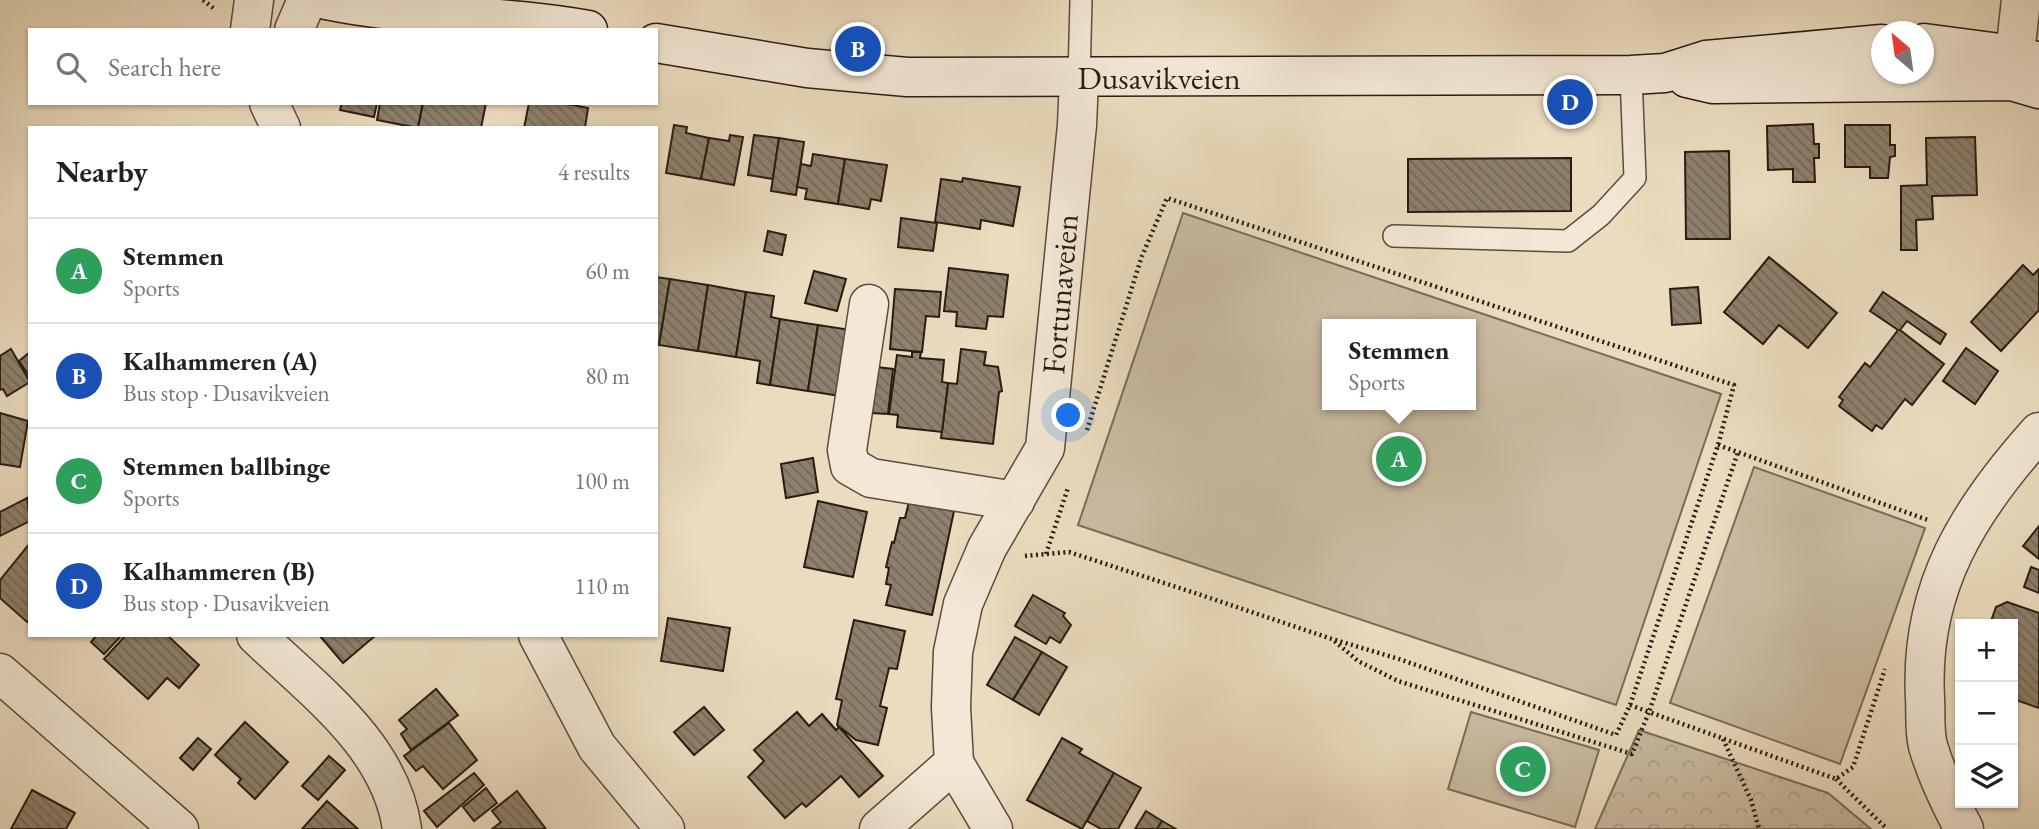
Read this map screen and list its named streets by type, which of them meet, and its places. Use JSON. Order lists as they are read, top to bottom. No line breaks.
{"streets":{"street":["Dusavikveien","Fortunaveien"]},"crossings":[["Dusavikveien","Fortunaveien"]],"north":"top left","page":{"pins":["B","D","A","C"],"search":"Search here","heading":["Nearby","4 results"],"list":[{"mark":"A","name":"Stemmen","note":"Sports","value":"60 m"},{"mark":"B","name":"Kalhammeren (A)","note":"Bus stop · Dusavikveien","value":"80 m"},{"mark":"C","name":"Stemmen ballbinge","note":"Sports","value":"100 m"},{"mark":"D","name":"Kalhammeren (B)","note":"Bus stop · Dusavikveien","value":"110 m"}],"popup":["Stemmen","Sports"],"map_buttons":["+","−"]}}
